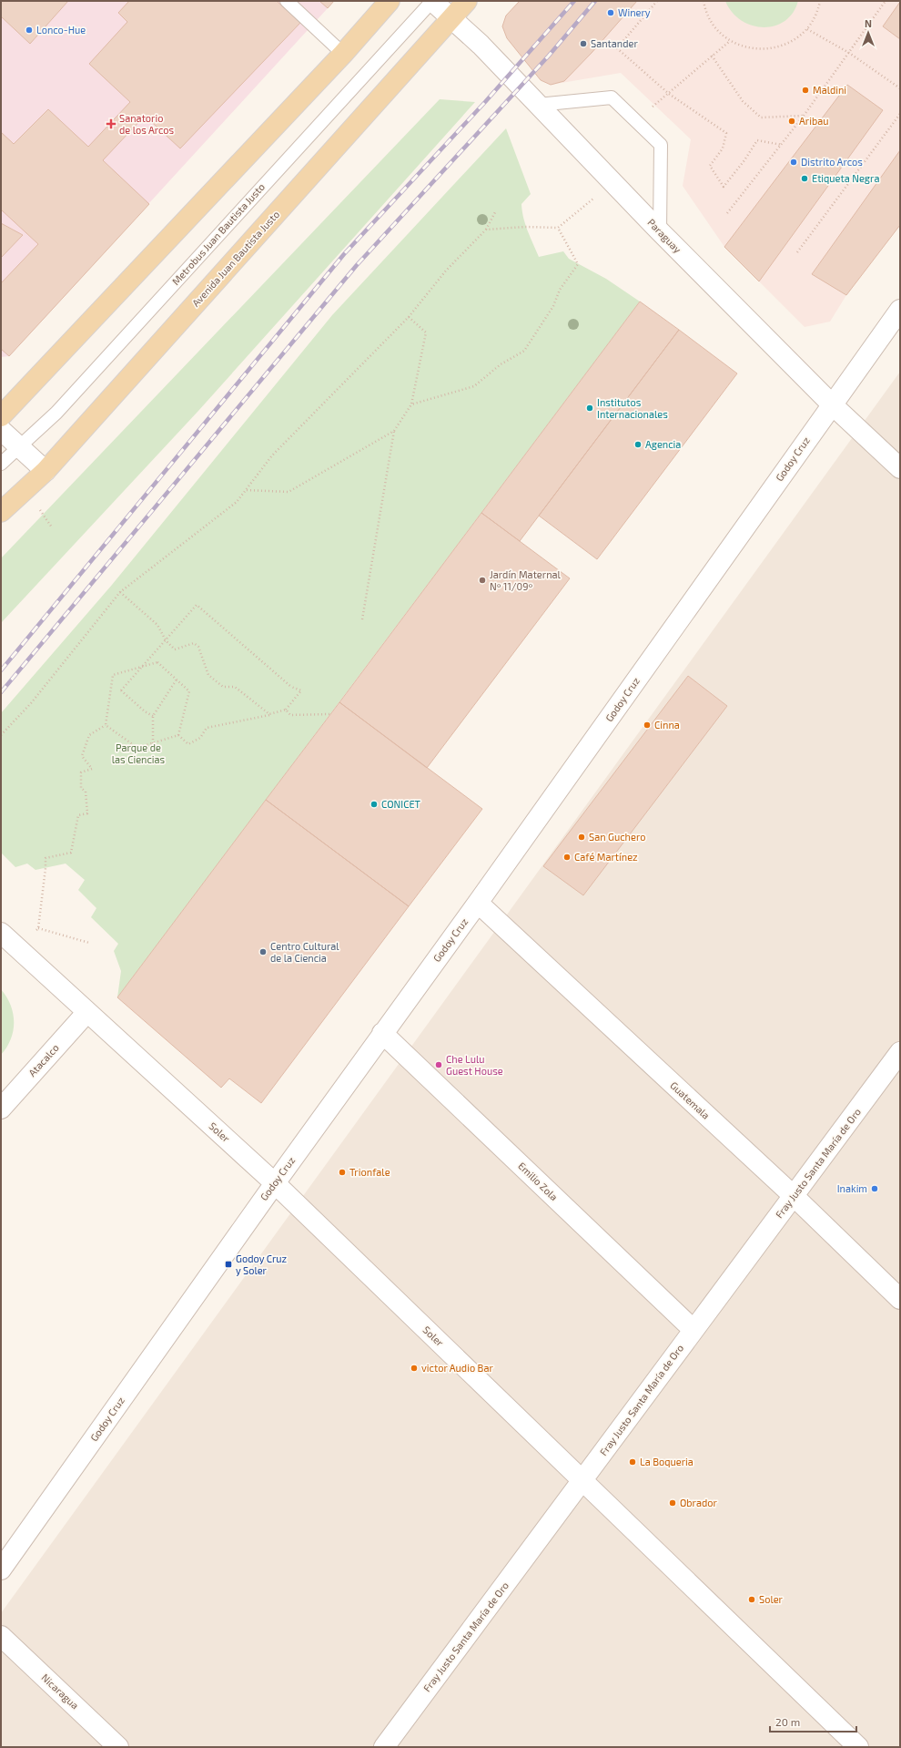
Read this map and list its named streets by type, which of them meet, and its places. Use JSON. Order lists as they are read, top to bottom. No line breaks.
{"streets":{"main road":["Avenida Juan Bautista Justo"],"street":["Paraguay","Godoy Cruz","Atacalco","Guatemala","Soler","Fray Justo Santa María de Oro","Emilio Zola","Nicaragua"],"lane":["Metrobus Juan Bautista Justo"]},"crossings":[["Metrobus Juan Bautista Justo","Paraguay"],["Paraguay","Avenida Juan Bautista Justo"],["Paraguay","Godoy Cruz"],["Godoy Cruz","Guatemala"],["Godoy Cruz","Soler"],["Godoy Cruz","Emilio Zola"],["Atacalco","Soler"],["Guatemala","Fray Justo Santa María de Oro"],["Soler","Fray Justo Santa María de Oro"],["Fray Justo Santa María de Oro","Emilio Zola"]],"parks":["Parque de las Ciencias"],"places":{"other":["Winery","Lonco-Hue","Santander","Maldini","Aribau","Distrito Arcos","Etiqueta Negra","Institutos Internacionales","Agencia","Jardín Maternal Nº 11/09º","Cinna","CONICET","San Guchero","Café Martínez","Centro Cultural de la Ciencia","Che Lulu Guest House","Trionfale","Inakim","victor Audio Bar","La Boqueria","Obrador","Soler"],"health":["Sanatorio de los Arcos"],"transit":["Godoy Cruz y Soler"]},"scale_bar":"20 m","north":"top"}
